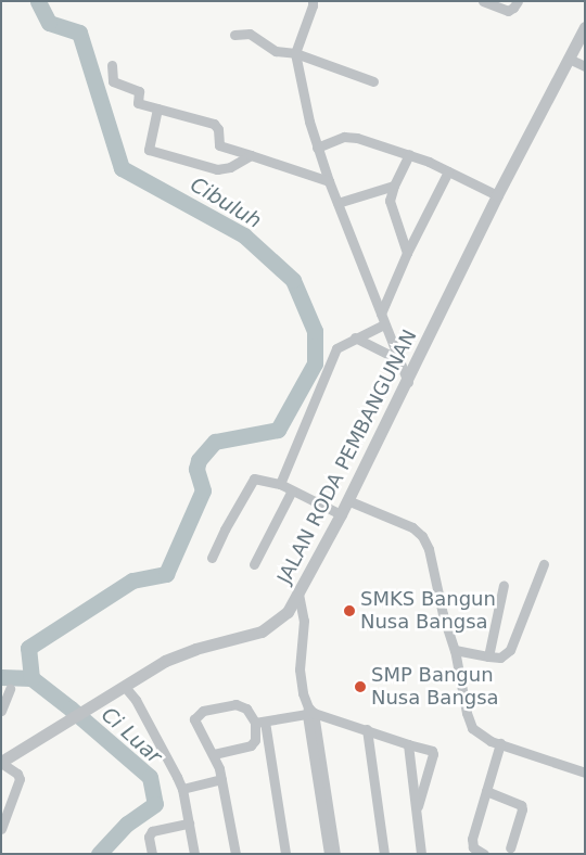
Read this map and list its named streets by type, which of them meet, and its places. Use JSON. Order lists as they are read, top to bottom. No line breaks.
{"streets":{"street":["JALAN RODA PEMBANGUNAN"]},"water":["Cibuluh","Ci Luar"],"places":["SMKS Bangun Nusa Bangsa","SMP Bangun Nusa Bangsa"]}
